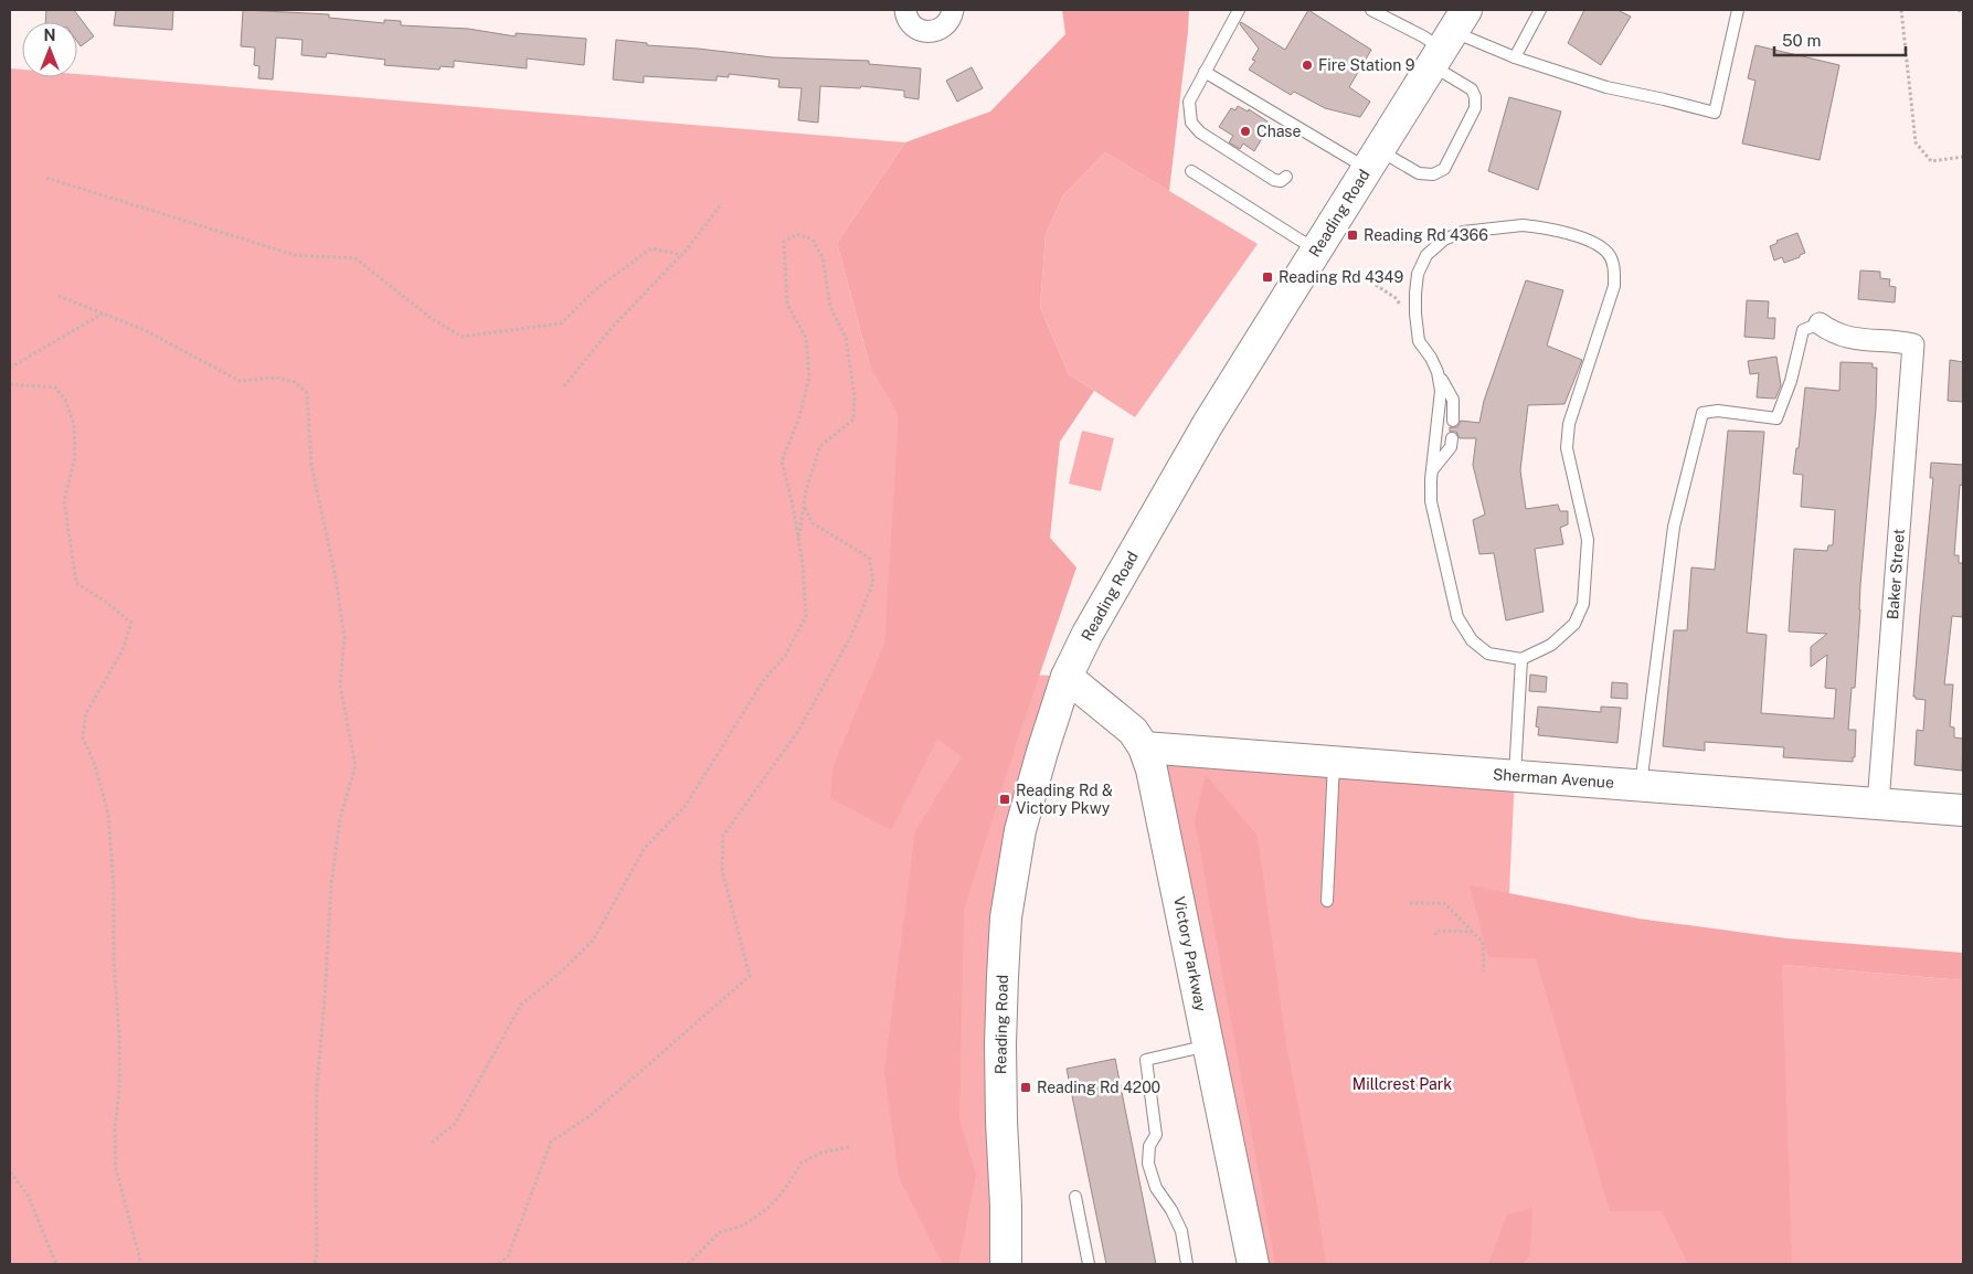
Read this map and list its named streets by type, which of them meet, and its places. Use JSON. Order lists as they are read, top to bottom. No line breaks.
{"streets":{"street":["Reading Road","Baker Street","Sherman Avenue","Victory Parkway"]},"crossings":[["Reading Road","Victory Parkway"],["Baker Street","Sherman Avenue"],["Sherman Avenue","Victory Parkway"]],"parks":["Millcrest Park"],"places":{"other":["Fire Station 9","Chase"],"transit":["Reading Rd 4366","Reading Rd 4349","Reading Rd & Victory Pkwy","Reading Rd 4200"]},"scale_bar":"50 m","north":"top"}
